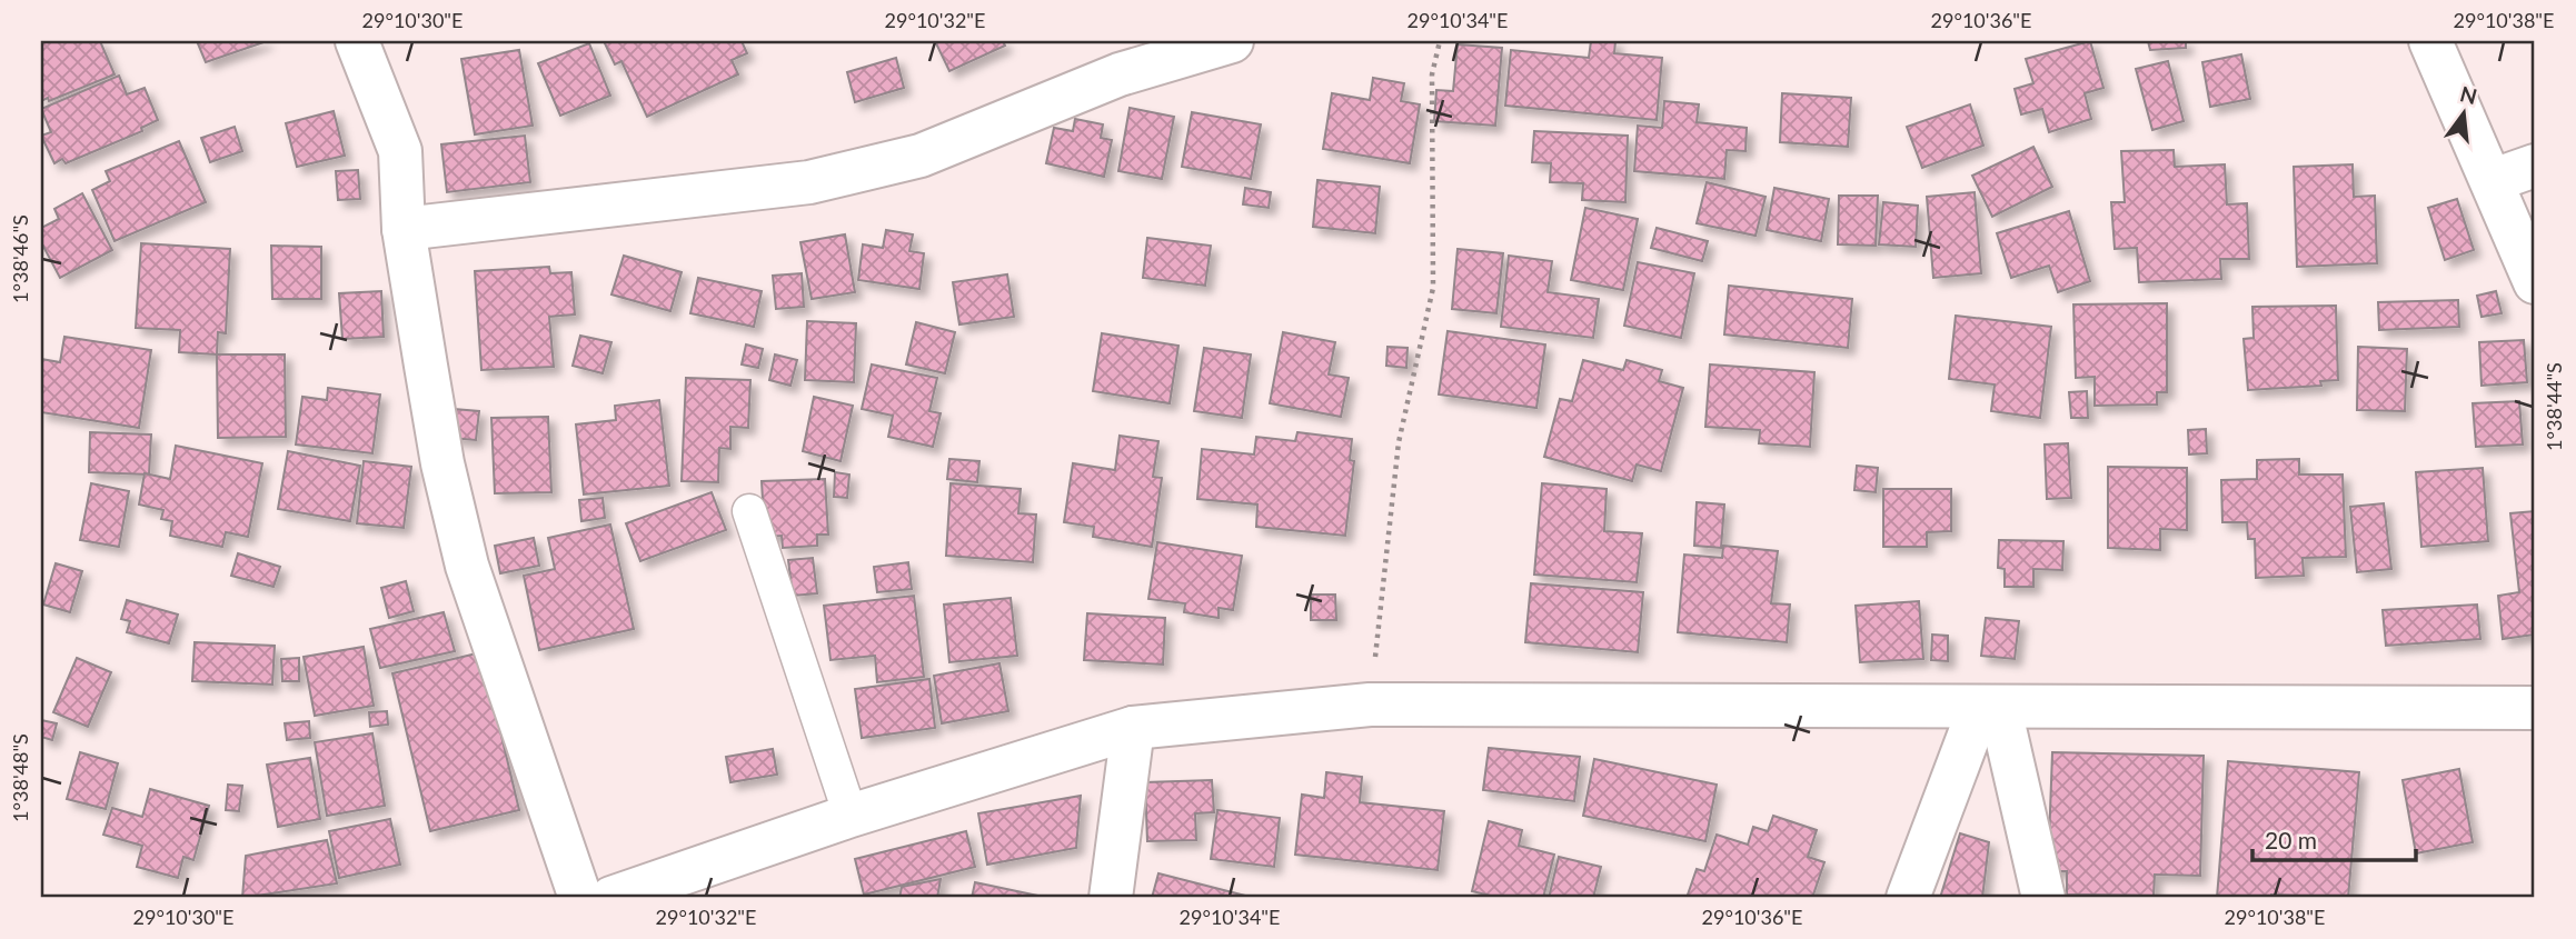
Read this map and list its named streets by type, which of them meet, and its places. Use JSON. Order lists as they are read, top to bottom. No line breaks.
{"scale_bar":"20 m","north":"top","coordinates":["29°10'30\"E","29°10'32\"E","29°10'34\"E","29°10'36\"E","29°10'38\"E","1°38'46\"S","1°38'44\"S","1°38'48\"S"]}
